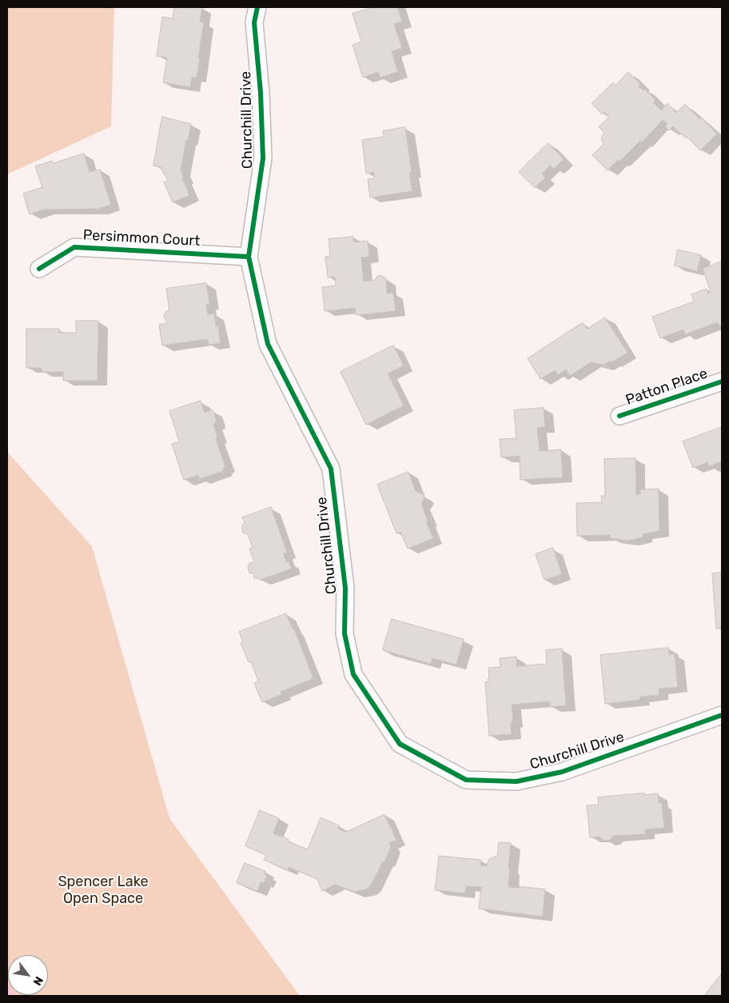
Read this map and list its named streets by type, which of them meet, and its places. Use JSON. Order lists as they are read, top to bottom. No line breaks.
{"streets":{"street":["Churchill Drive","Persimmon Court","Patton Place"]},"crossings":[["Churchill Drive","Persimmon Court"]],"parks":["Spencer Lake Open Space"],"north":"bottom right"}
